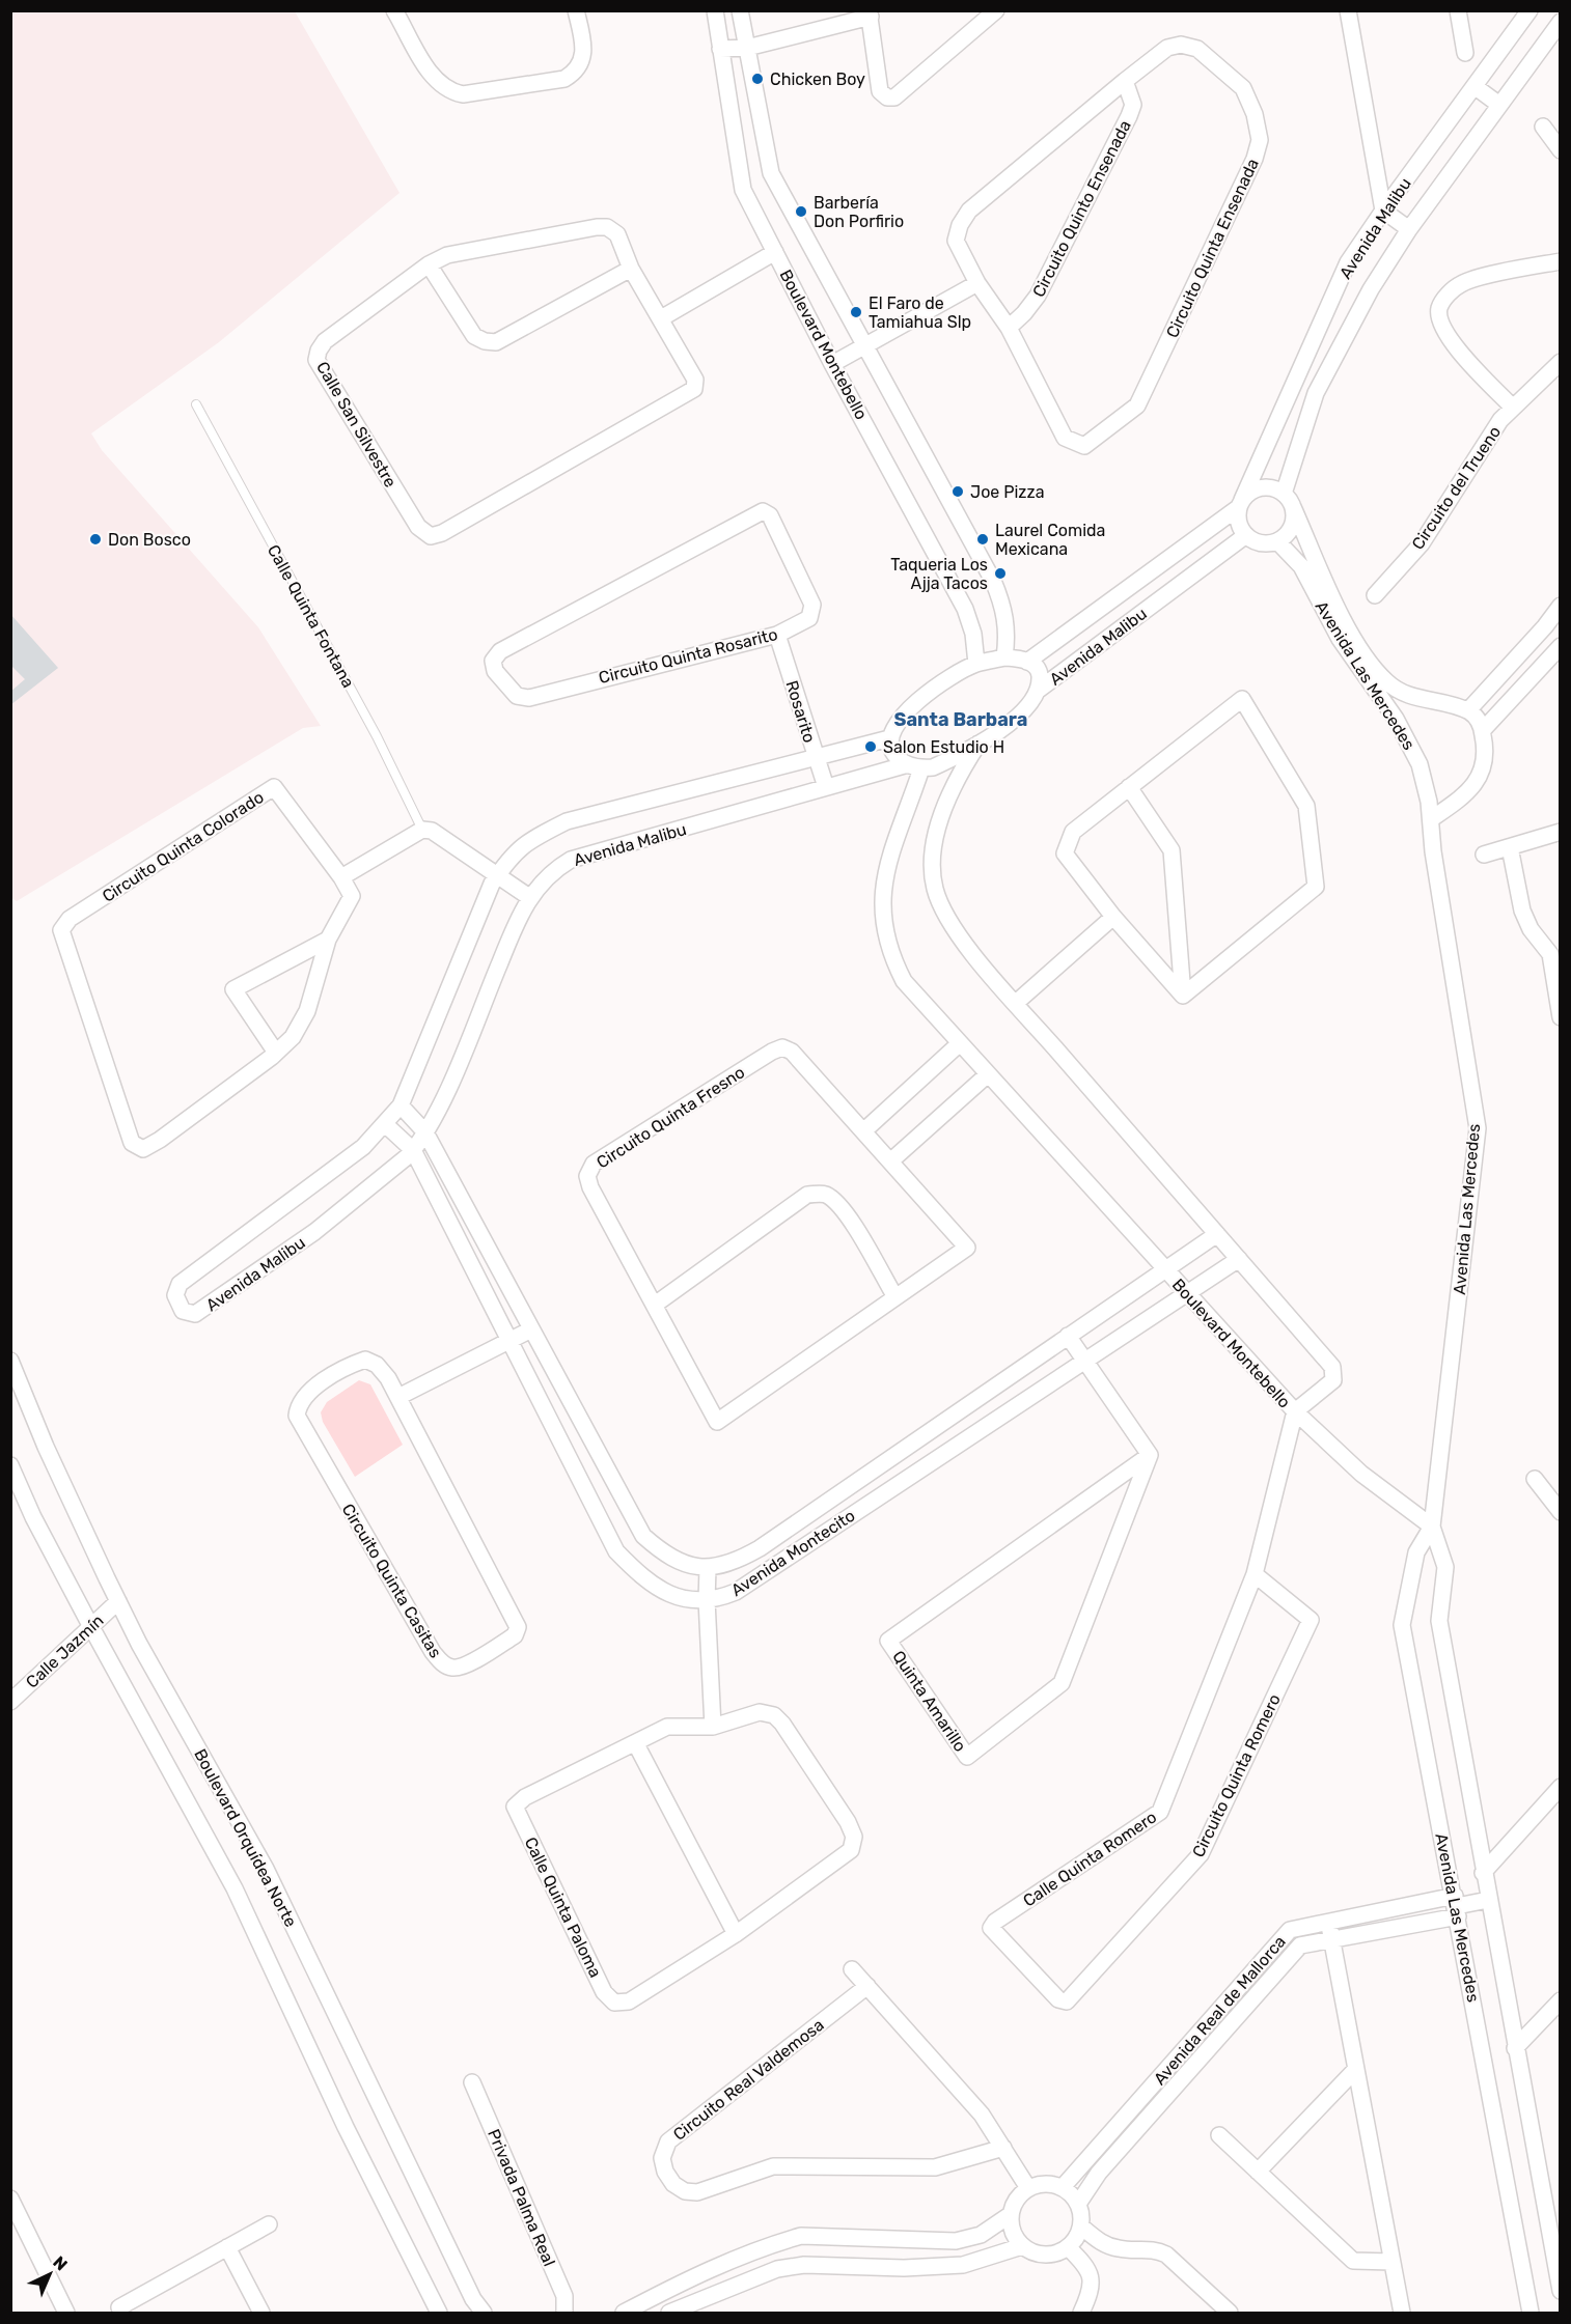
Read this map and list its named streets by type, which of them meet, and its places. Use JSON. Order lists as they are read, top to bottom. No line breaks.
{"streets":{"street":["Circuito Quinto Ensenada","Avenida Malibu","Circuito Quinta Ensenada","Boulevard Montebello","Calle San Silvestre","Circuito del Trueno","Circuito Quinta Rosarito","Avenida Las Mercedes","Rosarito","Circuito Quinta Colorado","Circuito Quinta Fresno","Avenida Montecito","Circuito Quinta Casitas","Calle Jazmín","Quinta Amarillo","Circuito Quinta Romero","Boulevard Orquídea Norte","Calle Quinta Romero","Calle Quinta Paloma","Avenida Real de Mallorca","Circuito Real Valdemosa","Privada Palma Real"],"lane":["Calle Quinta Fontana"]},"crossings":[["Circuito Quinto Ensenada","Circuito Quinta Ensenada"],["Avenida Malibu","Boulevard Montebello"],["Avenida Malibu","Avenida Las Mercedes"],["Avenida Malibu","Rosarito"],["Avenida Malibu","Avenida Montecito"],["Boulevard Montebello","Avenida Montecito"],["Boulevard Montebello","Calle Quinta Romero"],["Circuito Quinta Rosarito","Rosarito"],["Avenida Las Mercedes","Avenida Real de Mallorca"],["Calle Jazmín","Boulevard Orquídea Norte"],["Circuito Quinta Romero","Calle Quinta Romero"]],"districts":["Santa Barbara"],"places":["Chicken Boy","Barbería Don Porfirio","El Faro de Tamiahua Slp","Joe Pizza","Don Bosco","Laurel Comida Mexicana","Taqueria Los Ajja Tacos","Salon Estudio H"],"north":"top right"}
